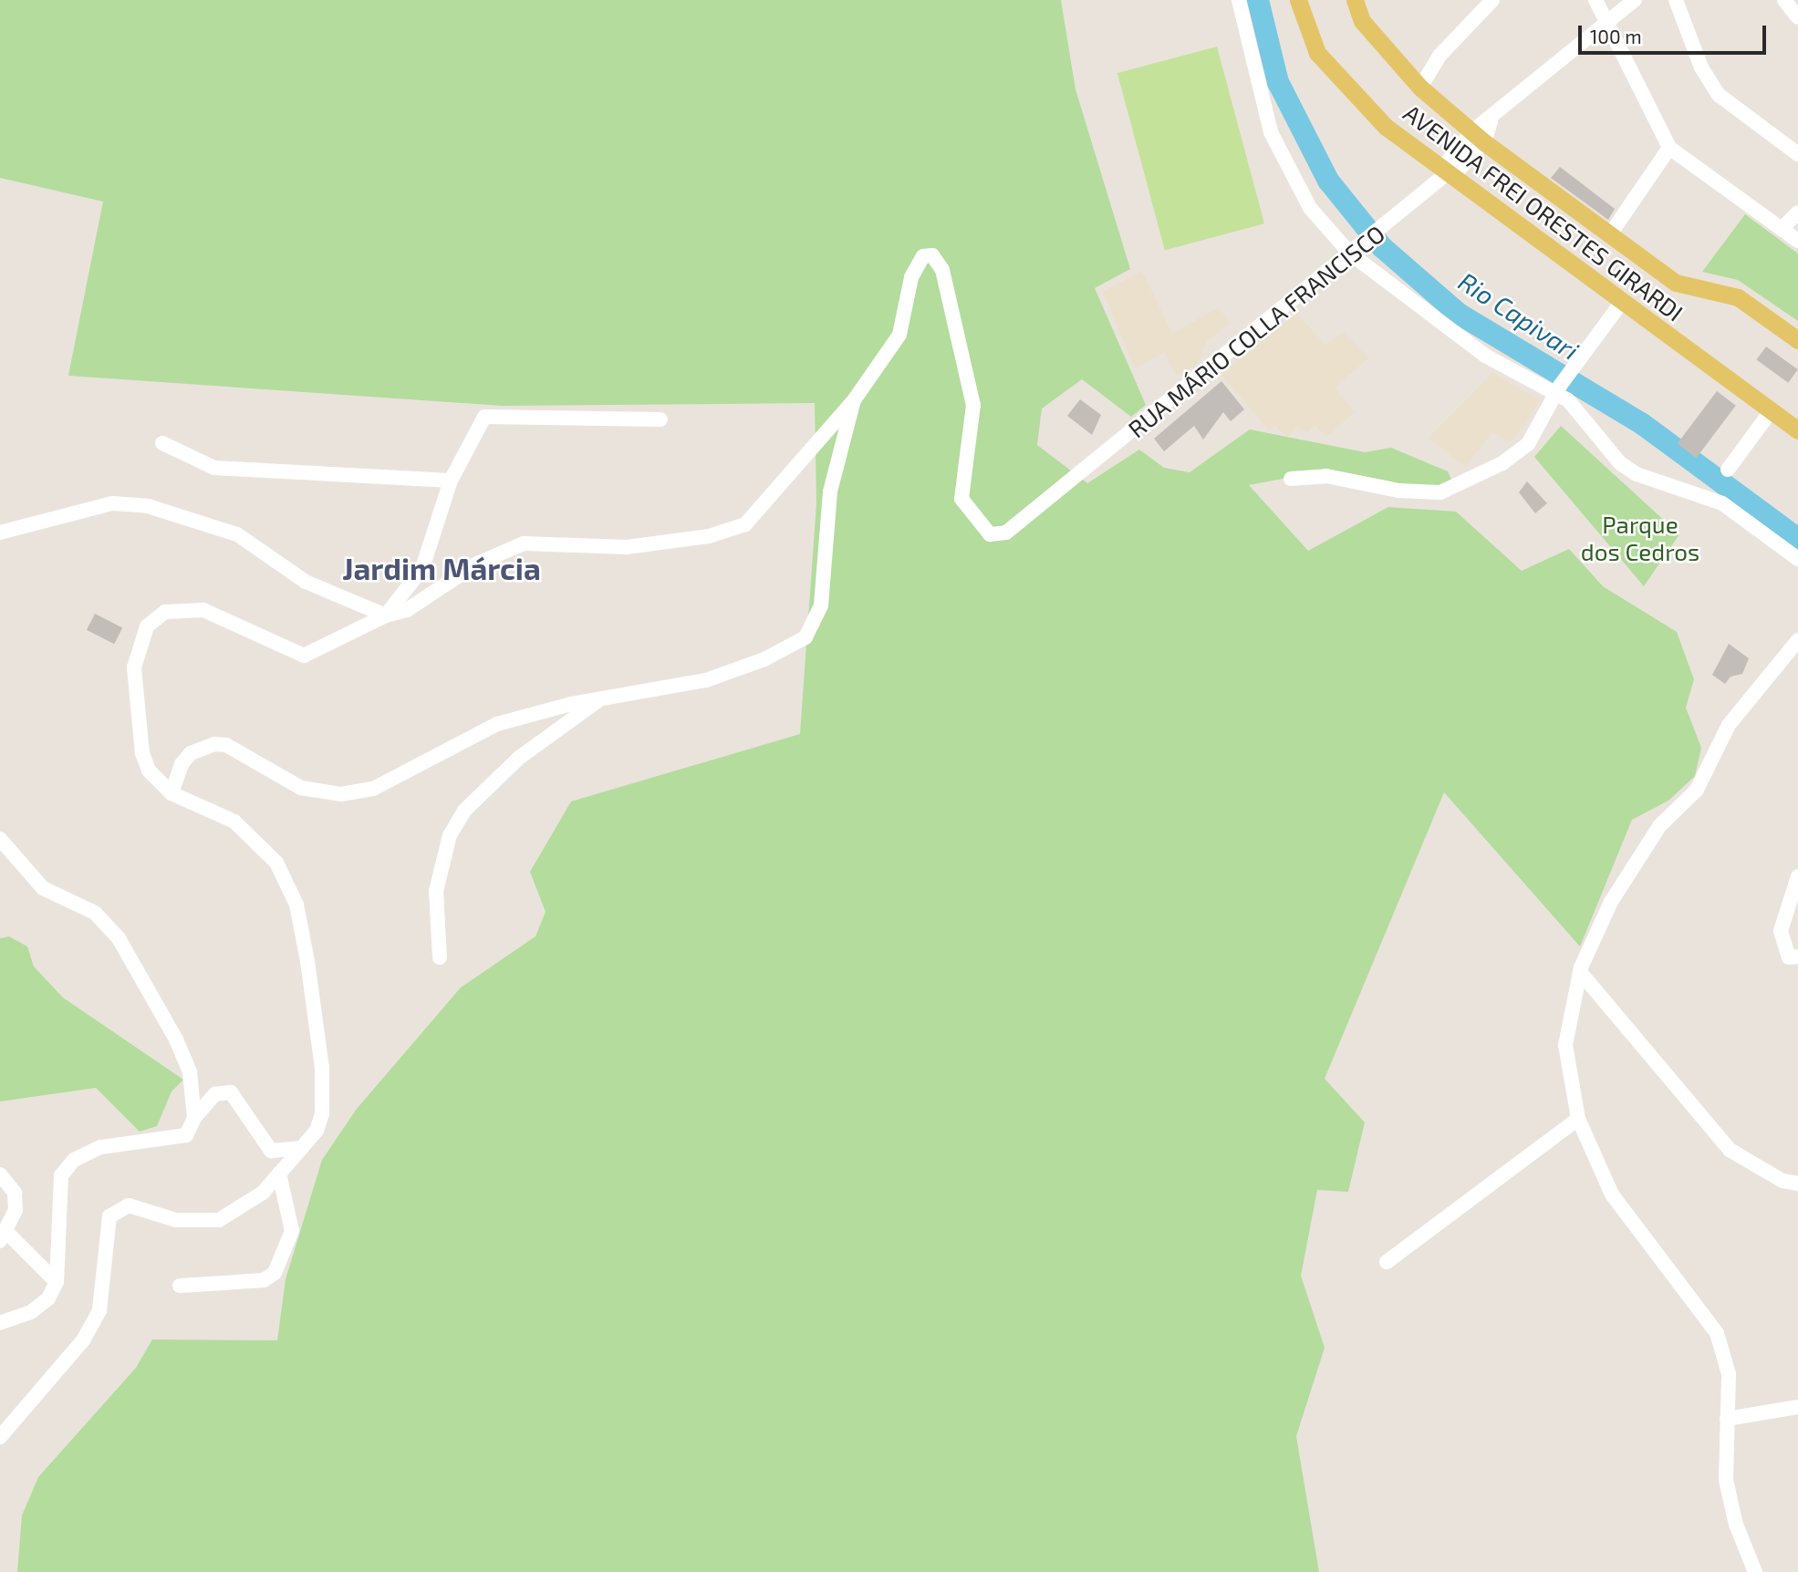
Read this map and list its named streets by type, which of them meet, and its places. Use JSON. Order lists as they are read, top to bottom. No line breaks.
{"streets":{"main road":["AVENIDA FREI ORESTES GIRARDI"],"street":["RUA MÁRIO COLLA FRANCISCO"]},"crossings":[["AVENIDA FREI ORESTES GIRARDI","RUA MÁRIO COLLA FRANCISCO"]],"districts":["Jardim Márcia"],"water":["Rio Capivari"],"parks":["Parque dos Cedros"],"scale_bar":"100 m"}
